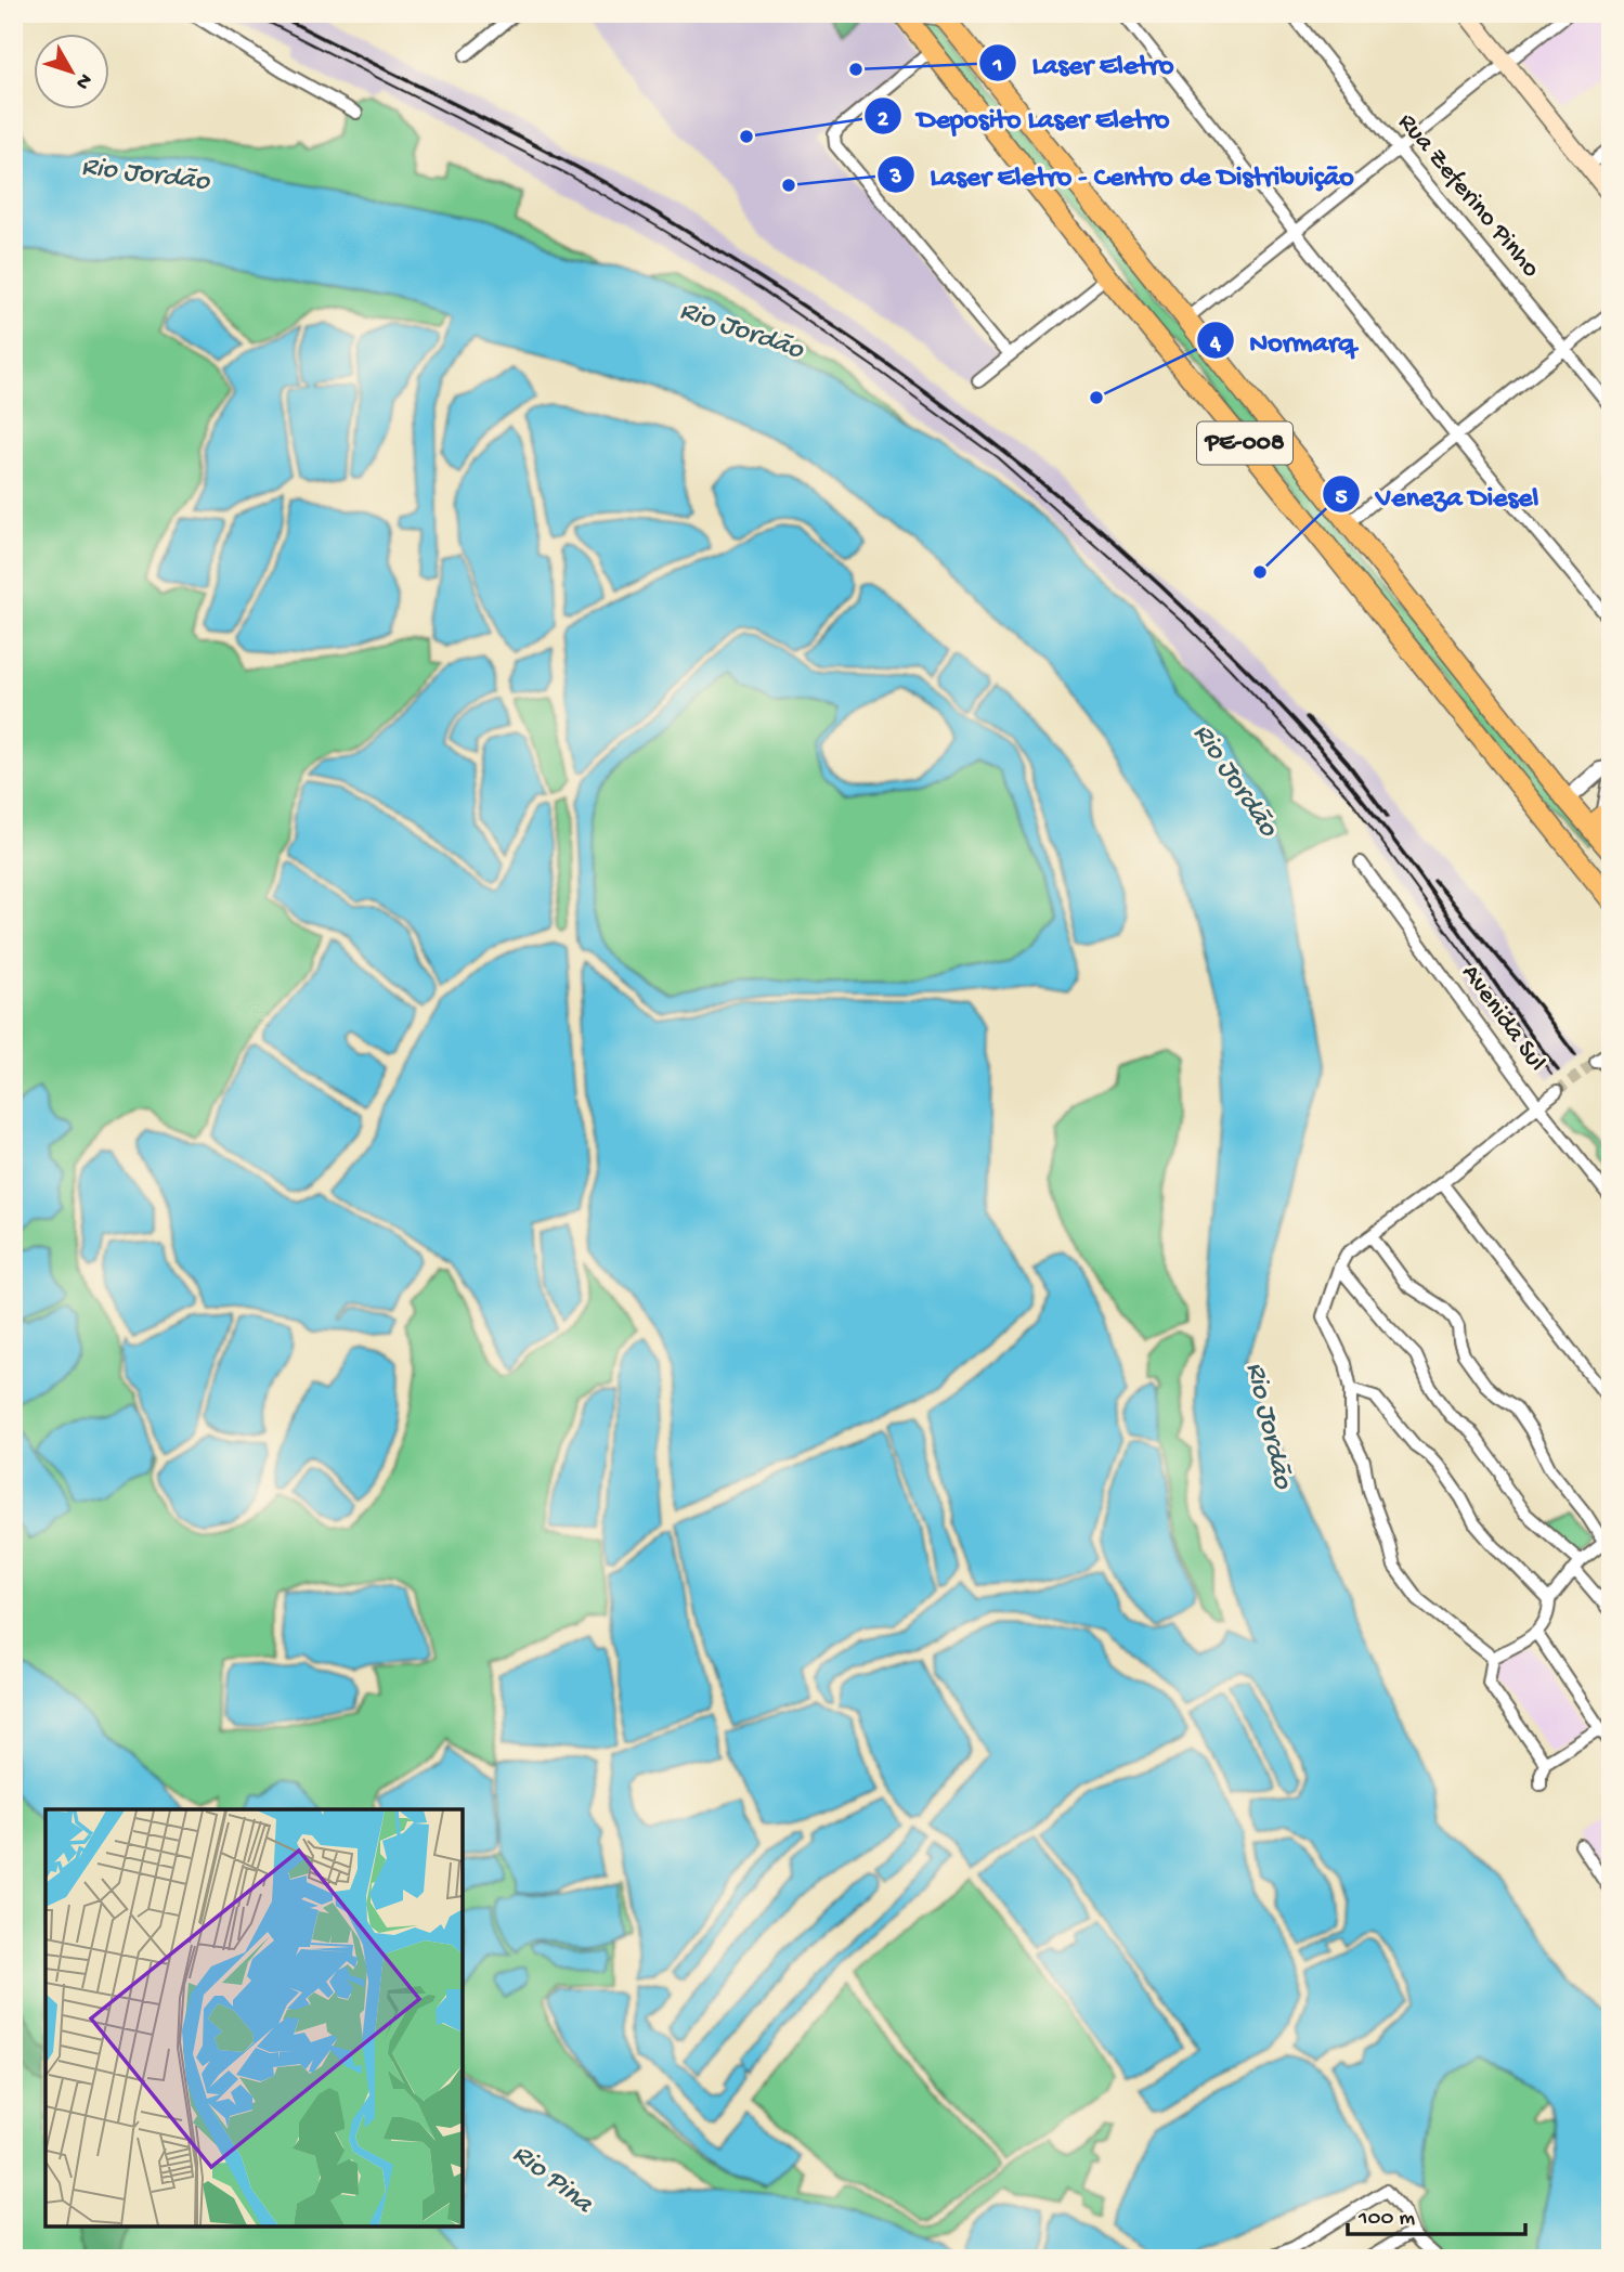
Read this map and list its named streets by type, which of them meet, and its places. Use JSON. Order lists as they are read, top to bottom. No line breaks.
{"streets":{"highway":["PE-008"],"street":["Rua Zeferino Pinho","Avenida Sul"]},"water":["Rio Jordão","Rio Pina"],"places":["Laser Eletro","Deposito Laser Eletro","Laser Eletro - Centro de Distribuição","Normarq","Veneza Diesel"],"scale_bar":"100 m","north":"bottom right"}
